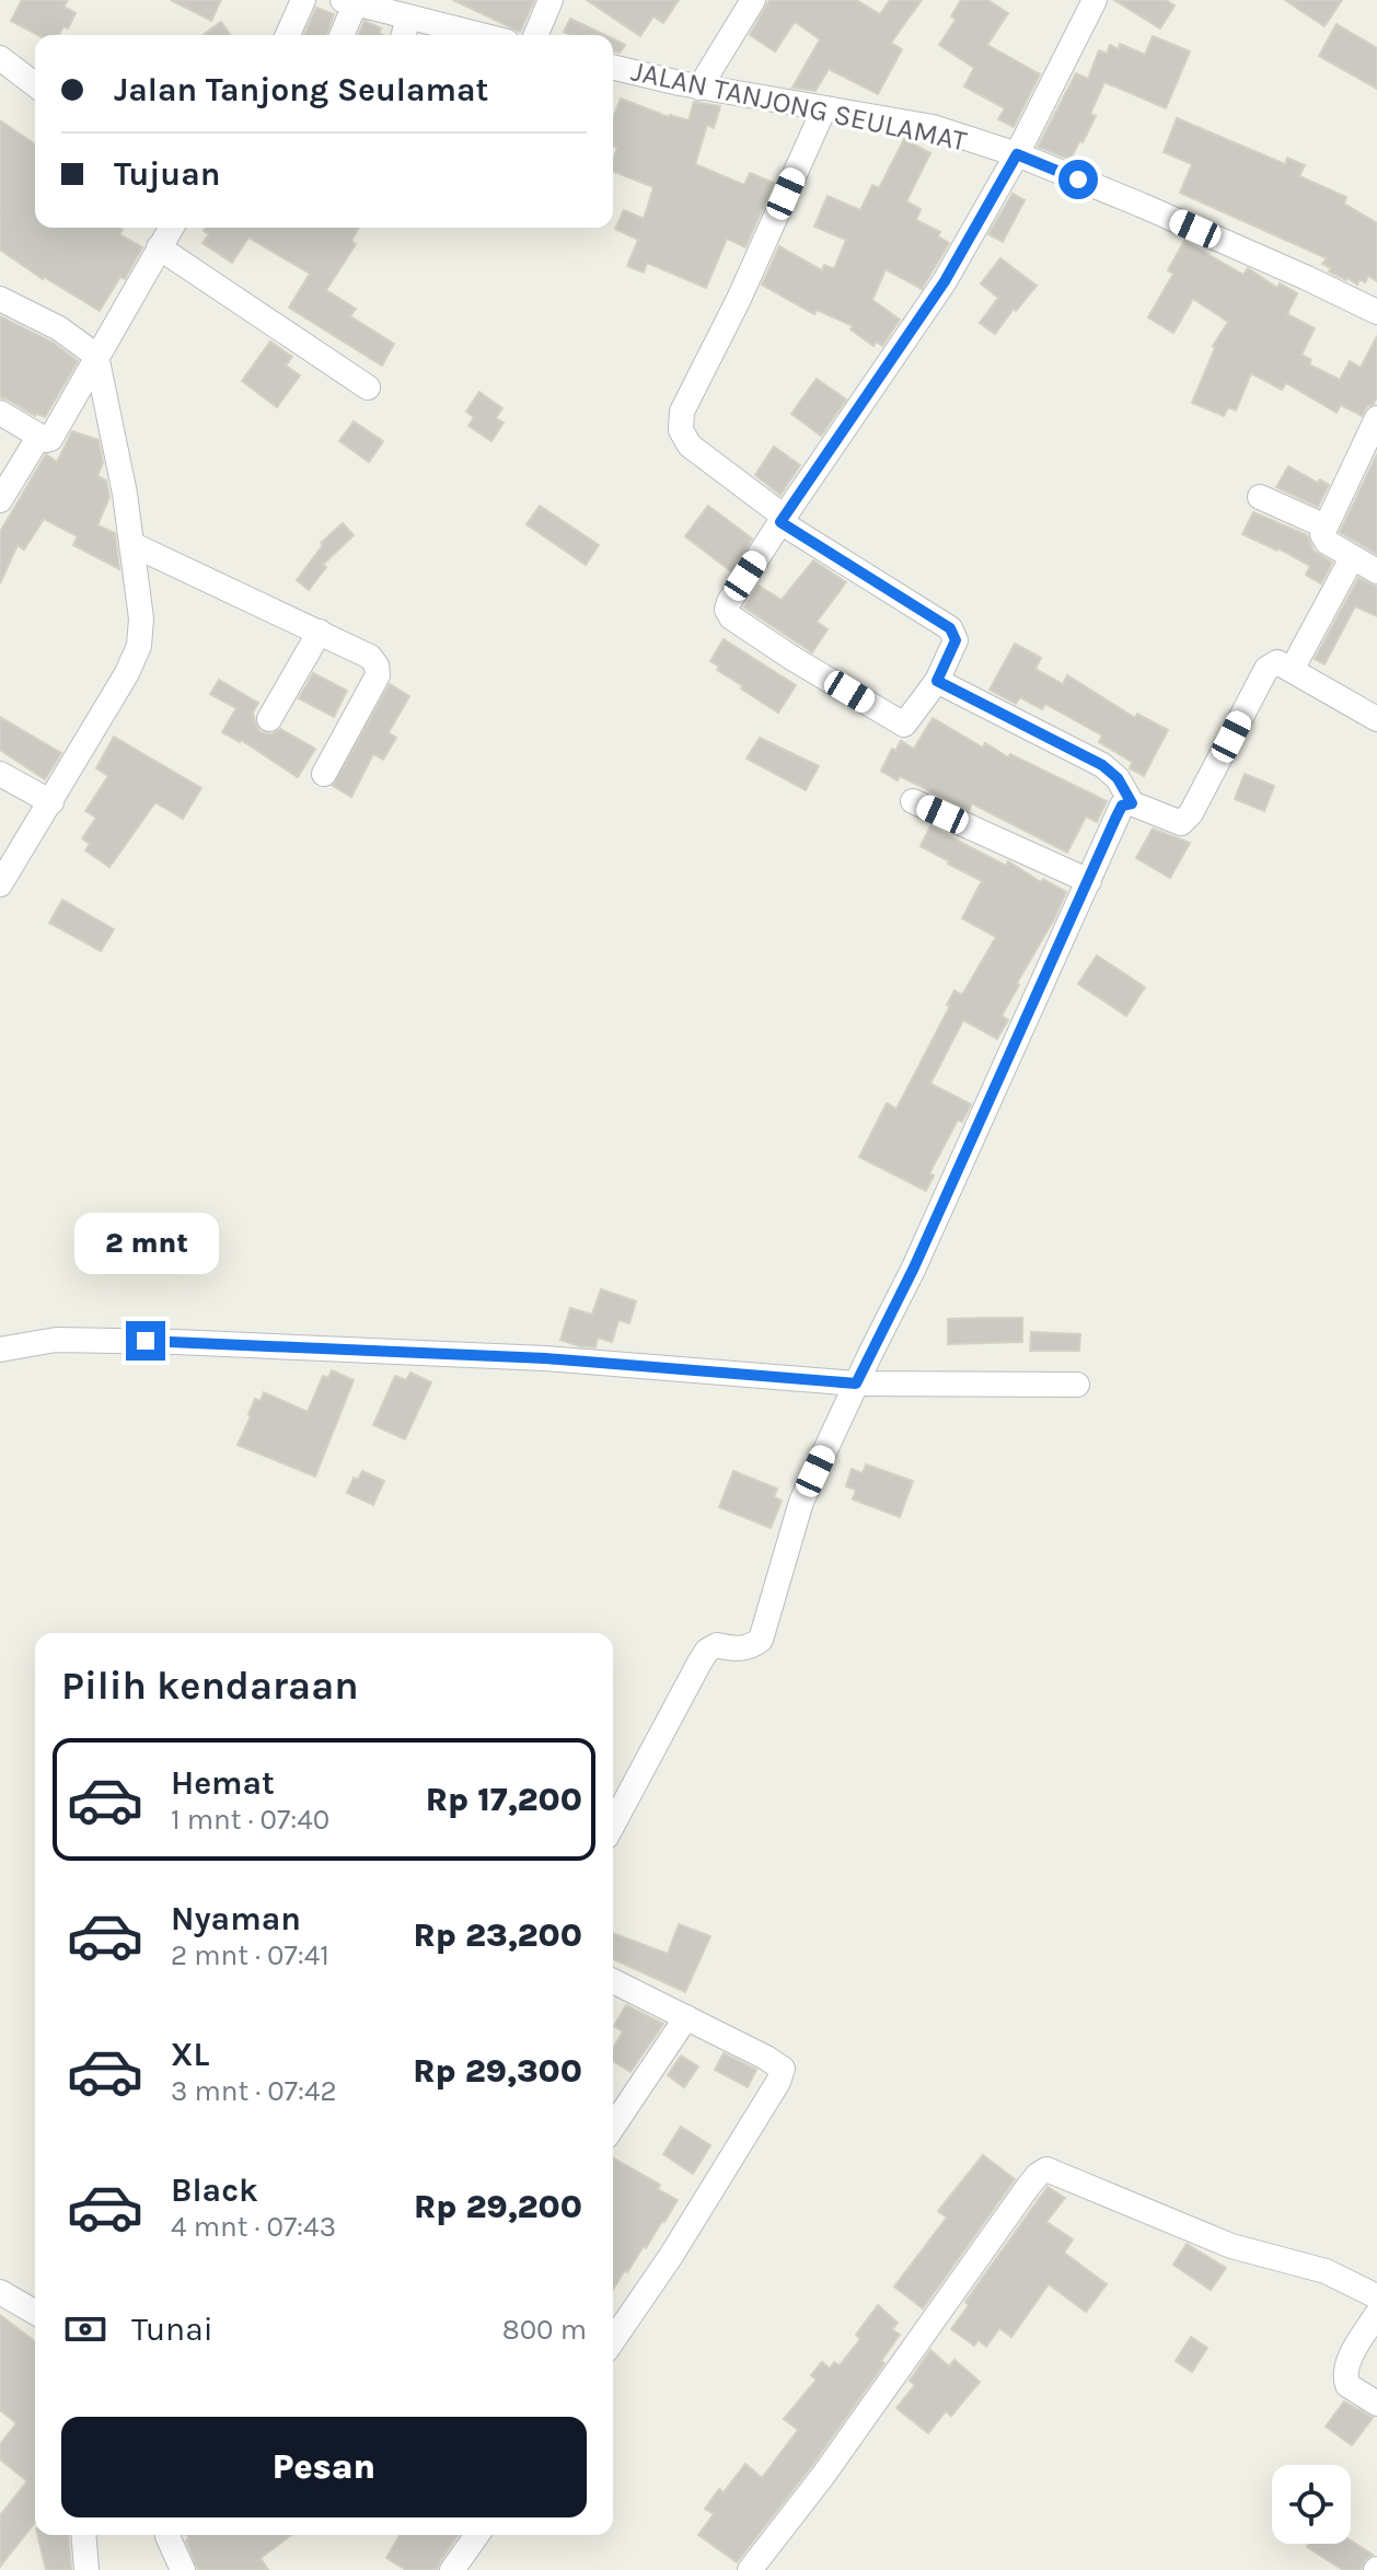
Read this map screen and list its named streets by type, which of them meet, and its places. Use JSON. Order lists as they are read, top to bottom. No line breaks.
{"streets":{"street":["JALAN TANJONG SEULAMAT"]},"page":{"banner":["Jalan Tanjong Seulamat","Tujuan"],"bubble":"2 mnt","heading":"Pilih kendaraan","list":[{"name":"Hemat","note":"1 mnt · 07:40","value":"Rp 17,200"},{"name":"Nyaman","note":"2 mnt · 07:41","value":"Rp 23,200"},{"name":"XL","note":"3 mnt · 07:42","value":"Rp 29,300"},{"name":"Black","note":"4 mnt · 07:43","value":"Rp 29,200"}],"pay":["Tunai","800 m"],"buttons":"Pesan"}}
